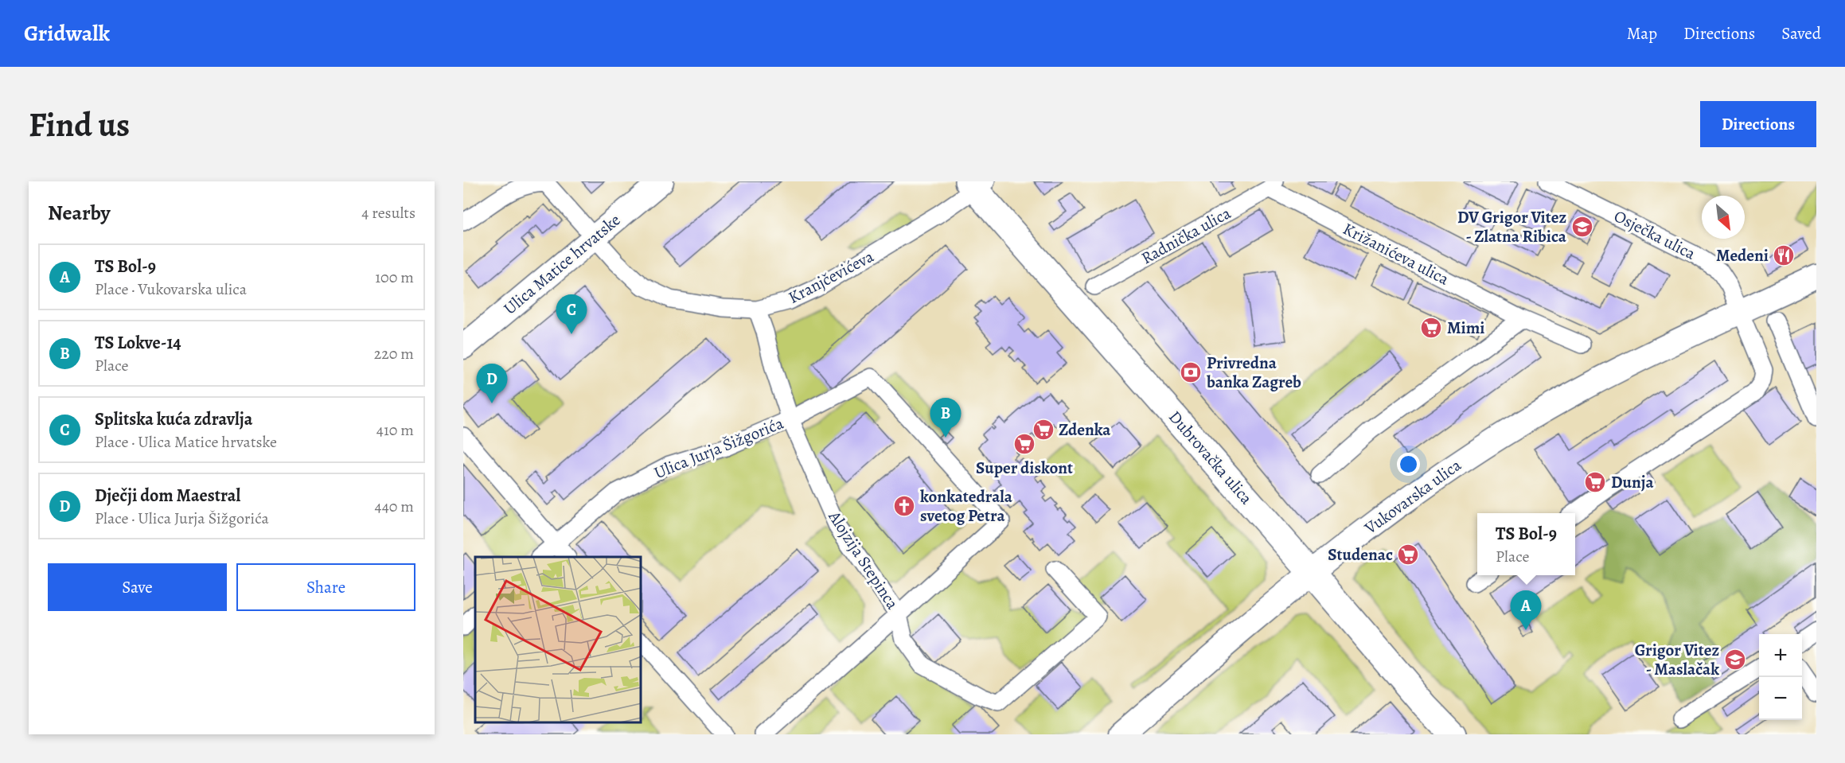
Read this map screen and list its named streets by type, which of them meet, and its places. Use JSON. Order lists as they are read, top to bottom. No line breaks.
{"streets":{"main road":["Dubrovačka ulica"],"street":["Osječka ulica","Radnička ulica","Križanićeva ulica","Ulica Matice hrvatske","Kranjčevićeva","Ulica Jurja Šižgorića","Vukovarska ulica","Alojzija Stepinca"]},"crossings":[["Osječka ulica","Vukovarska ulica"],["Radnička ulica","Križanićeva ulica"],["Ulica Matice hrvatske","Kranjčevićeva"],["Kranjčevićeva","Dubrovačka ulica"],["Kranjčevićeva","Alojzija Stepinca"],["Ulica Jurja Šižgorića","Alojzija Stepinca"],["Dubrovačka ulica","Vukovarska ulica"]],"places":{"school or university":["DV Grigor Vitez - Zlatna Ribica","Grigor Vitez - Maslačak"],"restaurant":["Medeni"],"supermarket":["Mimi","Zdenka","Super diskont","Dunja","Studenac"],"bank":["Privredna banka Zagreb"],"church":["konkatedrala svetog Petra"]},"north":"bottom right","page":{"header":"Gridwalk","nav":["Map","Directions","Saved"],"buttons":["Directions",["Save","Share"]],"title":"Find us","heading":["Nearby","4 results"],"list":[{"mark":"A","name":"TS Bol-9","note":"Place · Vukovarska ulica","value":"100 m"},{"mark":"B","name":"TS Lokve-14","note":"Place","value":"220 m"},{"mark":"C","name":"Splitska kuća zdravlja","note":"Place · Ulica Matice hrvatske","value":"410 m"},{"mark":"D","name":"Dječji dom Maestral","note":"Place · Ulica Jurja Šižgorića","value":"440 m"}],"pins":["C","D","B","A"],"popup":["TS Bol-9","Place"],"map_buttons":["+","−"]}}
